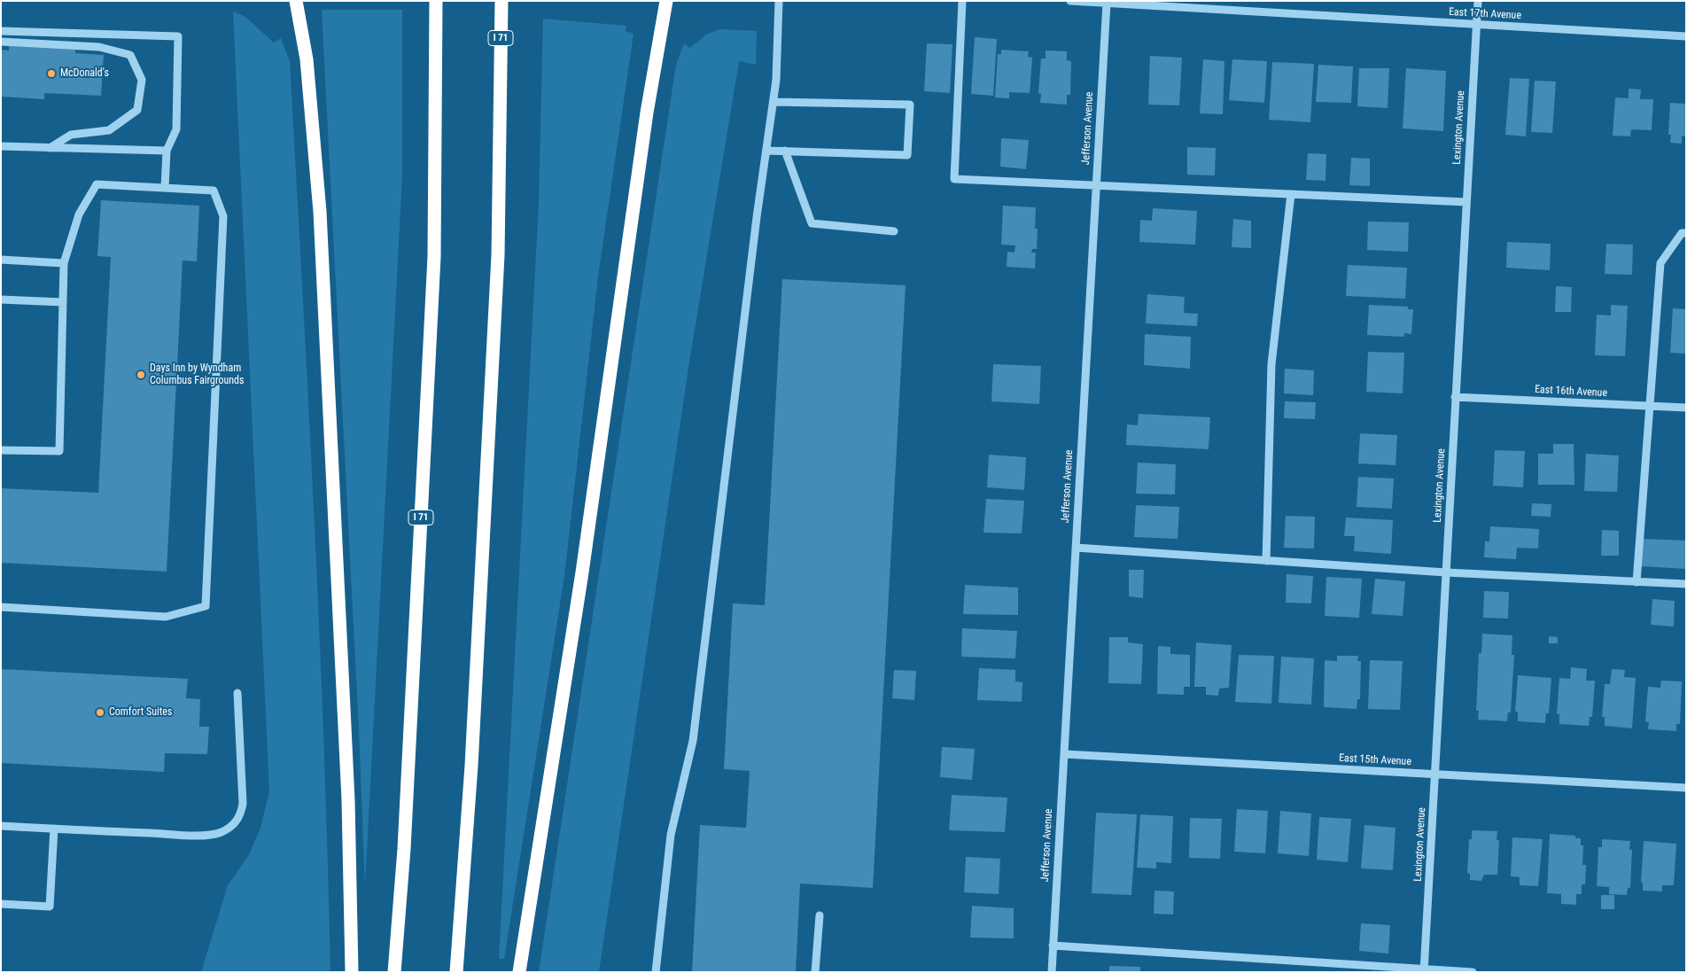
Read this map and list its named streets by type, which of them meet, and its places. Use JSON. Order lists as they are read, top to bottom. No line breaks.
{"streets":{"highway":["I 71"],"street":["East 17th Avenue","Lexington Avenue","Jefferson Avenue","East 16th Avenue","East 15th Avenue"]},"crossings":[["East 17th Avenue","Lexington Avenue"],["East 17th Avenue","Jefferson Avenue"],["Lexington Avenue","East 16th Avenue"],["Lexington Avenue","East 15th Avenue"],["Jefferson Avenue","East 15th Avenue"]],"places":["McDonald's","Days Inn by Wyndham Columbus Fairgrounds","Comfort Suites"]}
